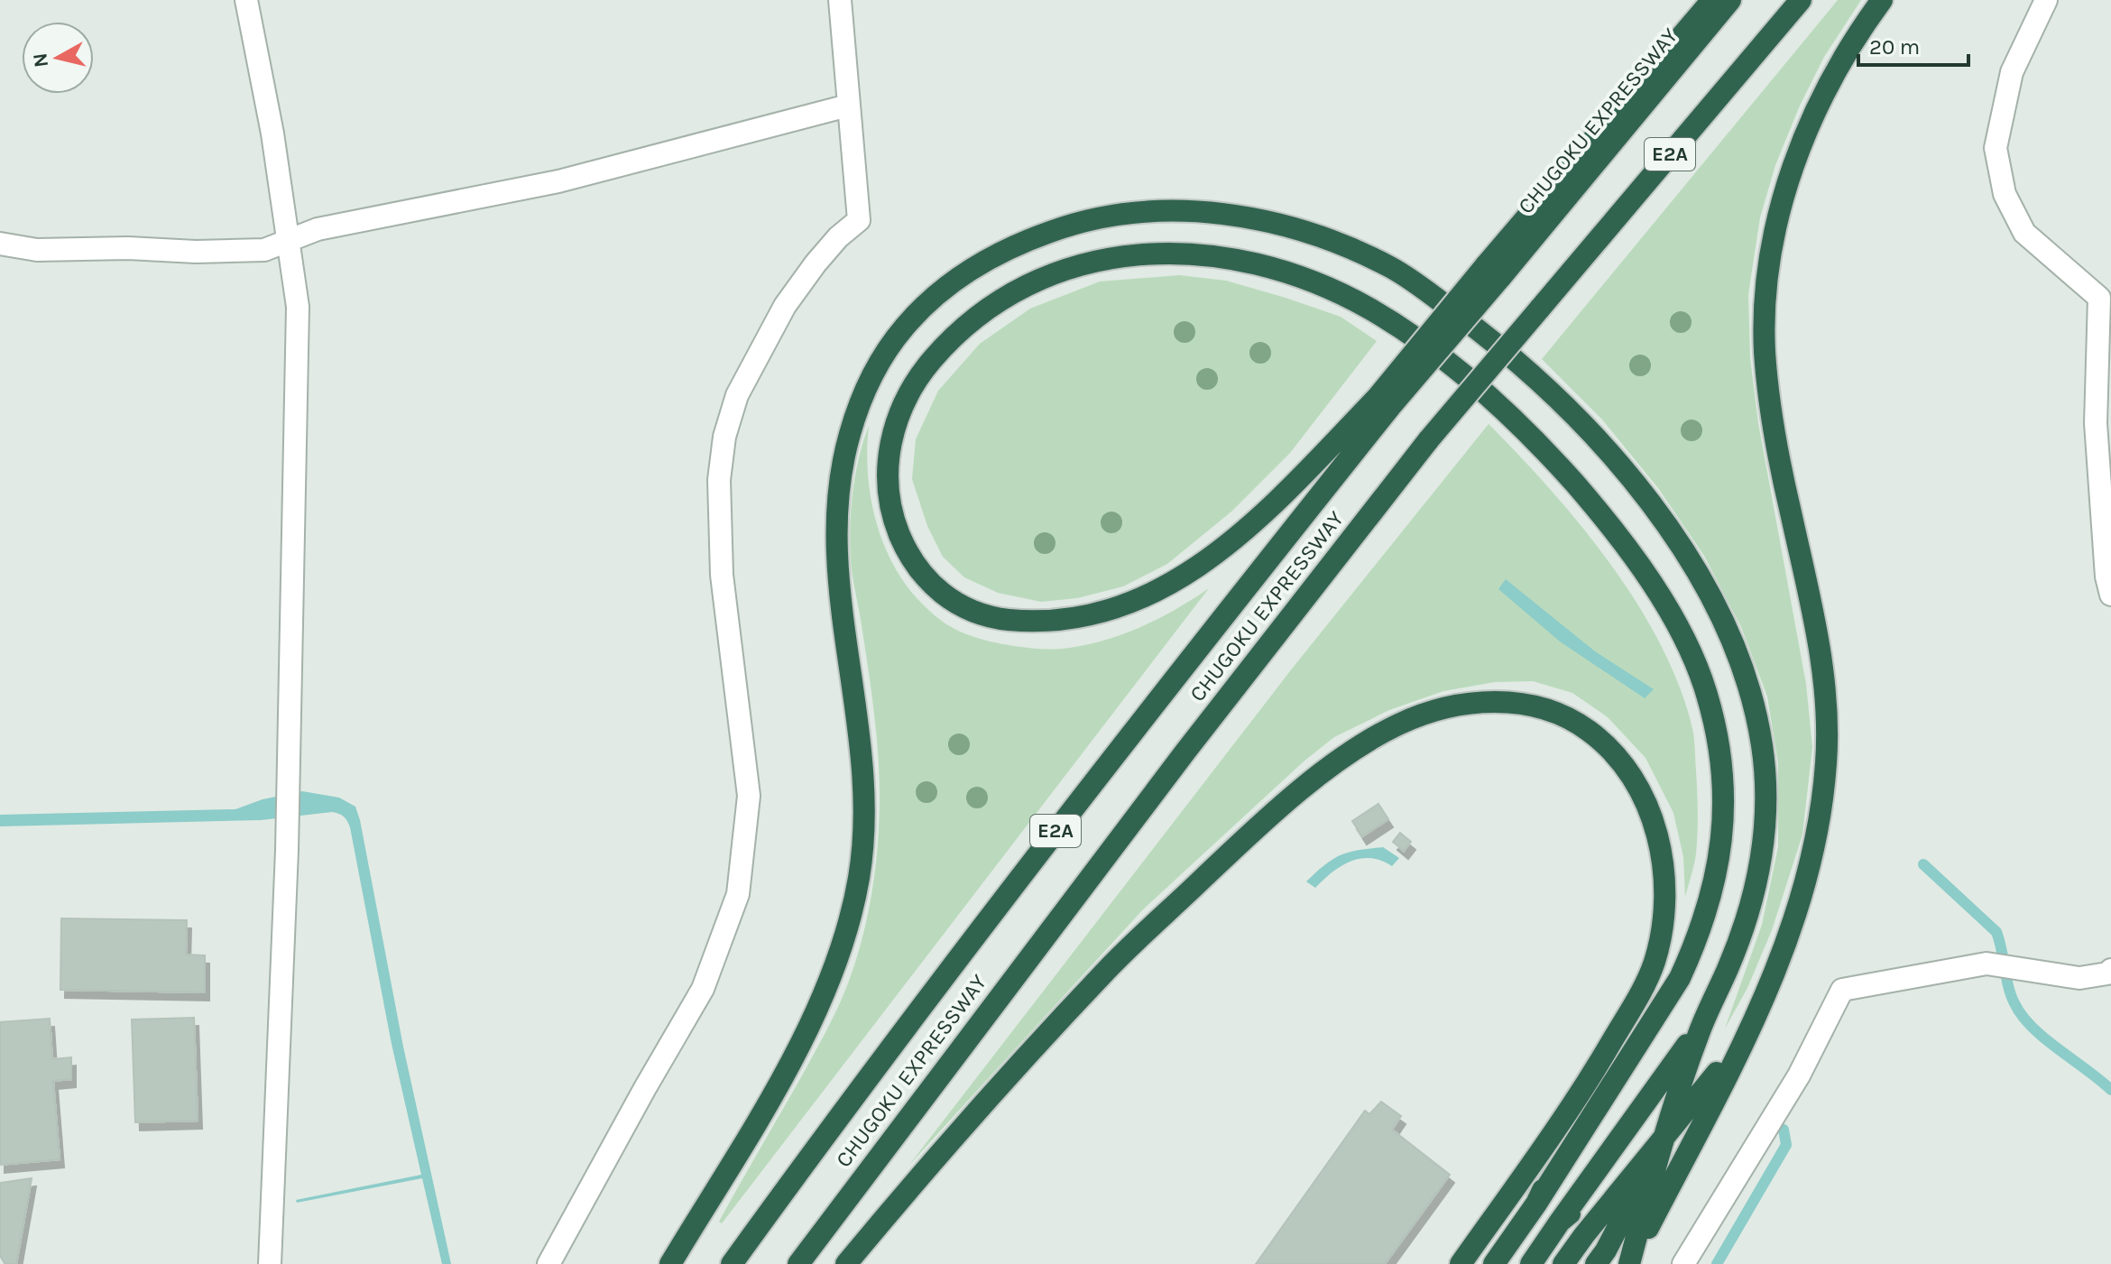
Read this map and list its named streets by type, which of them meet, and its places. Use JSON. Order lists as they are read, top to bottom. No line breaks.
{"streets":{"highway":["CHUGOKU EXPRESSWAY","E2A"]},"scale_bar":"20 m","north":"left"}
